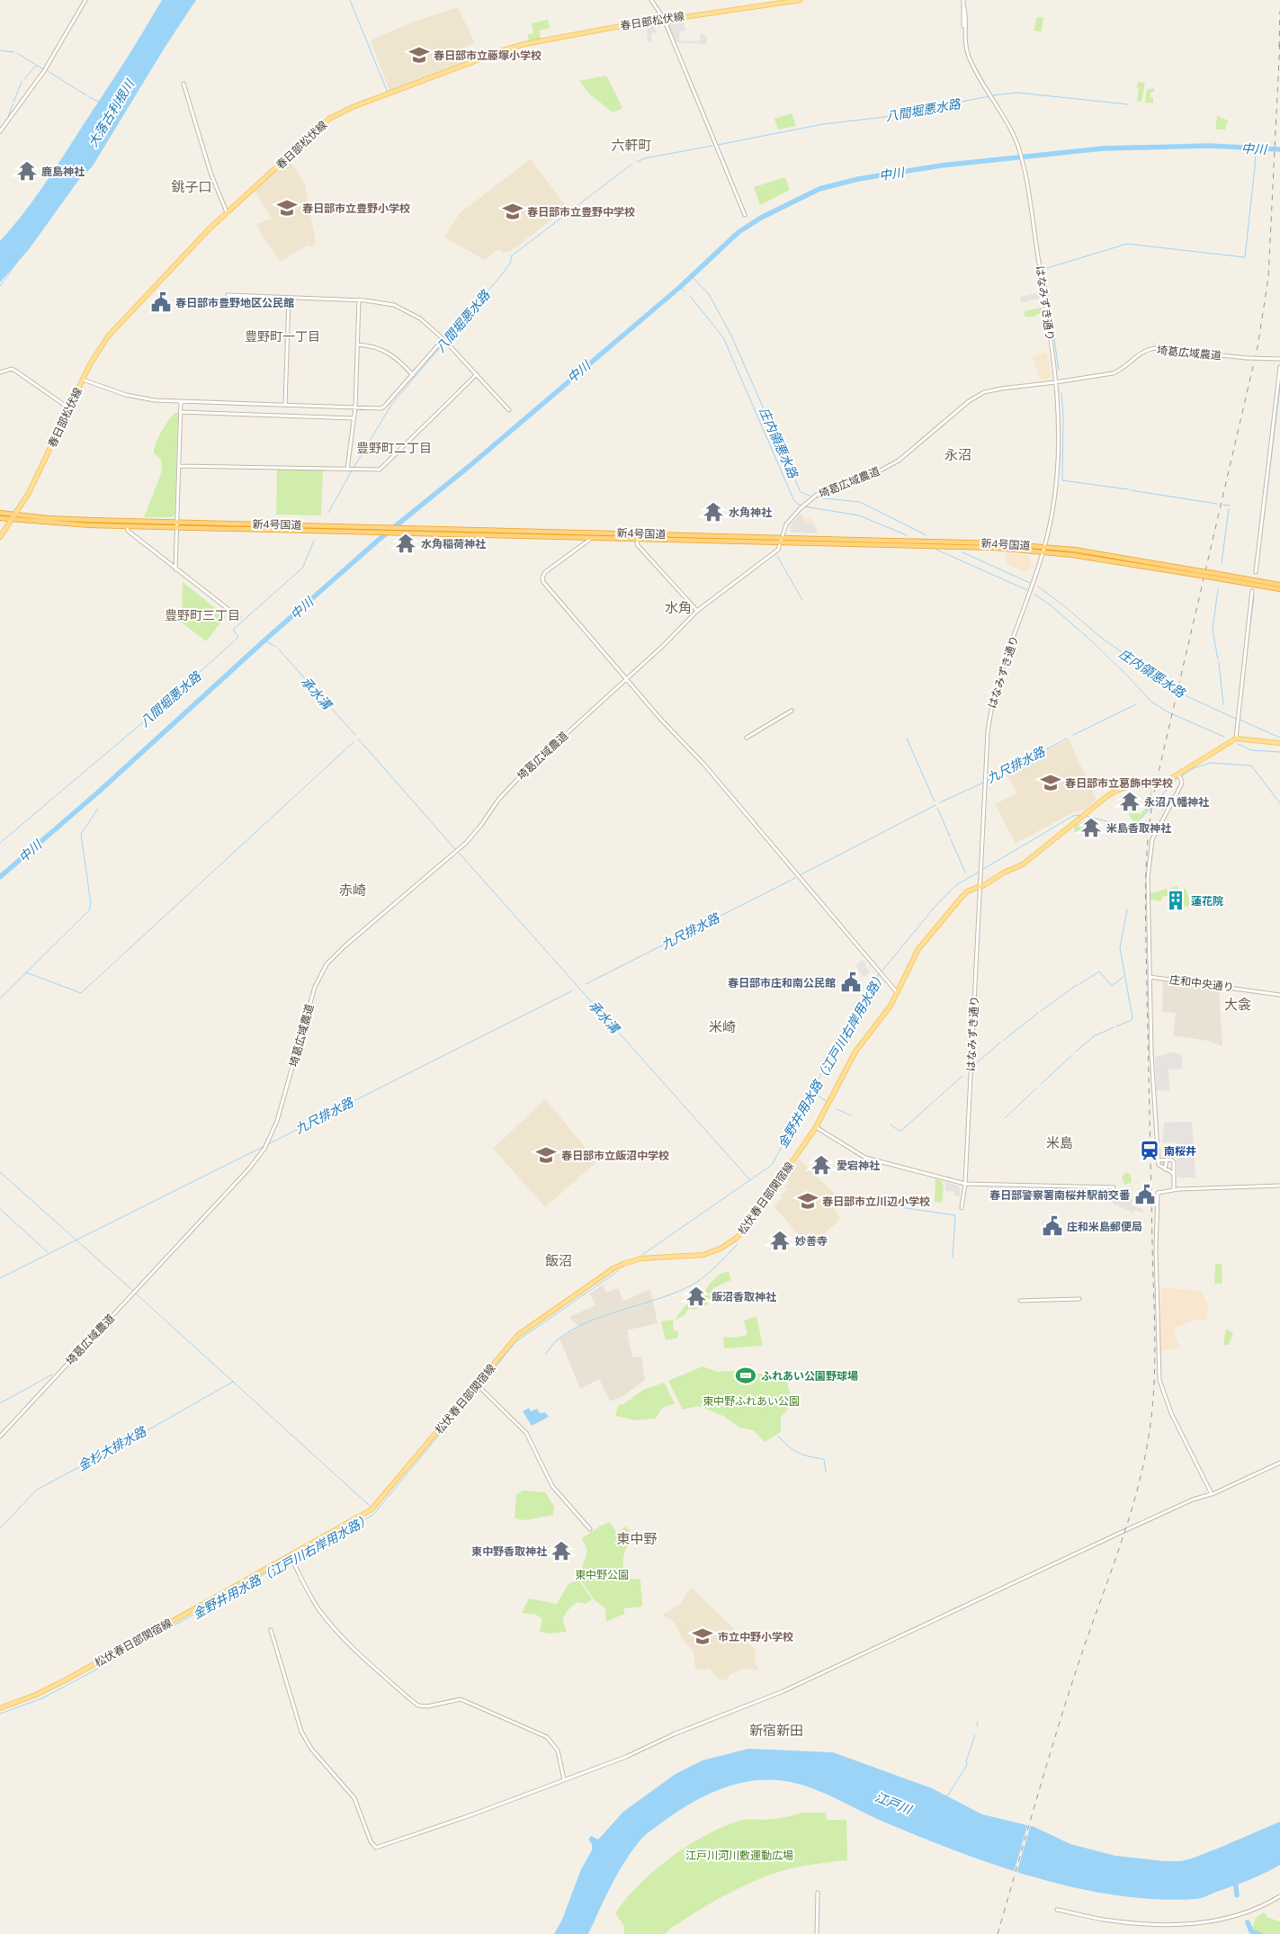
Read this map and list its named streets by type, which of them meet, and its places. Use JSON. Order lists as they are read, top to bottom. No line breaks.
{"streets":{"highway":["新4号国道"],"main road":["春日部松伏線","松伏春日部関宿線"],"street":["はなみずき通り","埼葛広域農道","庄和中央通り"]},"crossings":[["春日部松伏線","新4号国道"],["はなみずき通り","埼葛広域農道"],["はなみずき通り","新4号国道"],["はなみずき通り","松伏春日部関宿線"],["埼葛広域農道","新4号国道"]],"districts":["六軒町","銚子口","豊野町一丁目","豊野町二丁目","永沼","水角","豊野町三丁目","赤崎","大衾","米崎","米島","飯沼","東中野","新宿新田"],"water":["八間堀悪水路","大落古利根川","中川","庄内領悪水路","承水溝","九尺排水路","金野井用水路（江戸川右岸用水路）","金杉大排水路","江戸川"],"parks":["東中野ふれあい公園","東中野公園","江戸川河川敷運動広場"],"places":{"school or university":["春日部市立藤塚小学校","春日部市立豊野小学校","春日部市立豊野中学校","春日部市立葛飾中学校","春日部市立飯沼中学校","春日部市立川辺小学校","市立中野小学校"],"temple":["鹿島神社","水角神社","水角稲荷神社","永沼八幡神社","米島香取神社","愛宕神社","妙善寺","飯沼香取神社","東中野香取神社"],"public building":["春日部市豊野地区公民館","春日部市庄和南公民館","春日部警察署南桜井駅前交番","庄和米島郵便局"],"building":["蓮花院"],"station":["南桜井"],"sports":["ふれあい公園野球場"]}}
